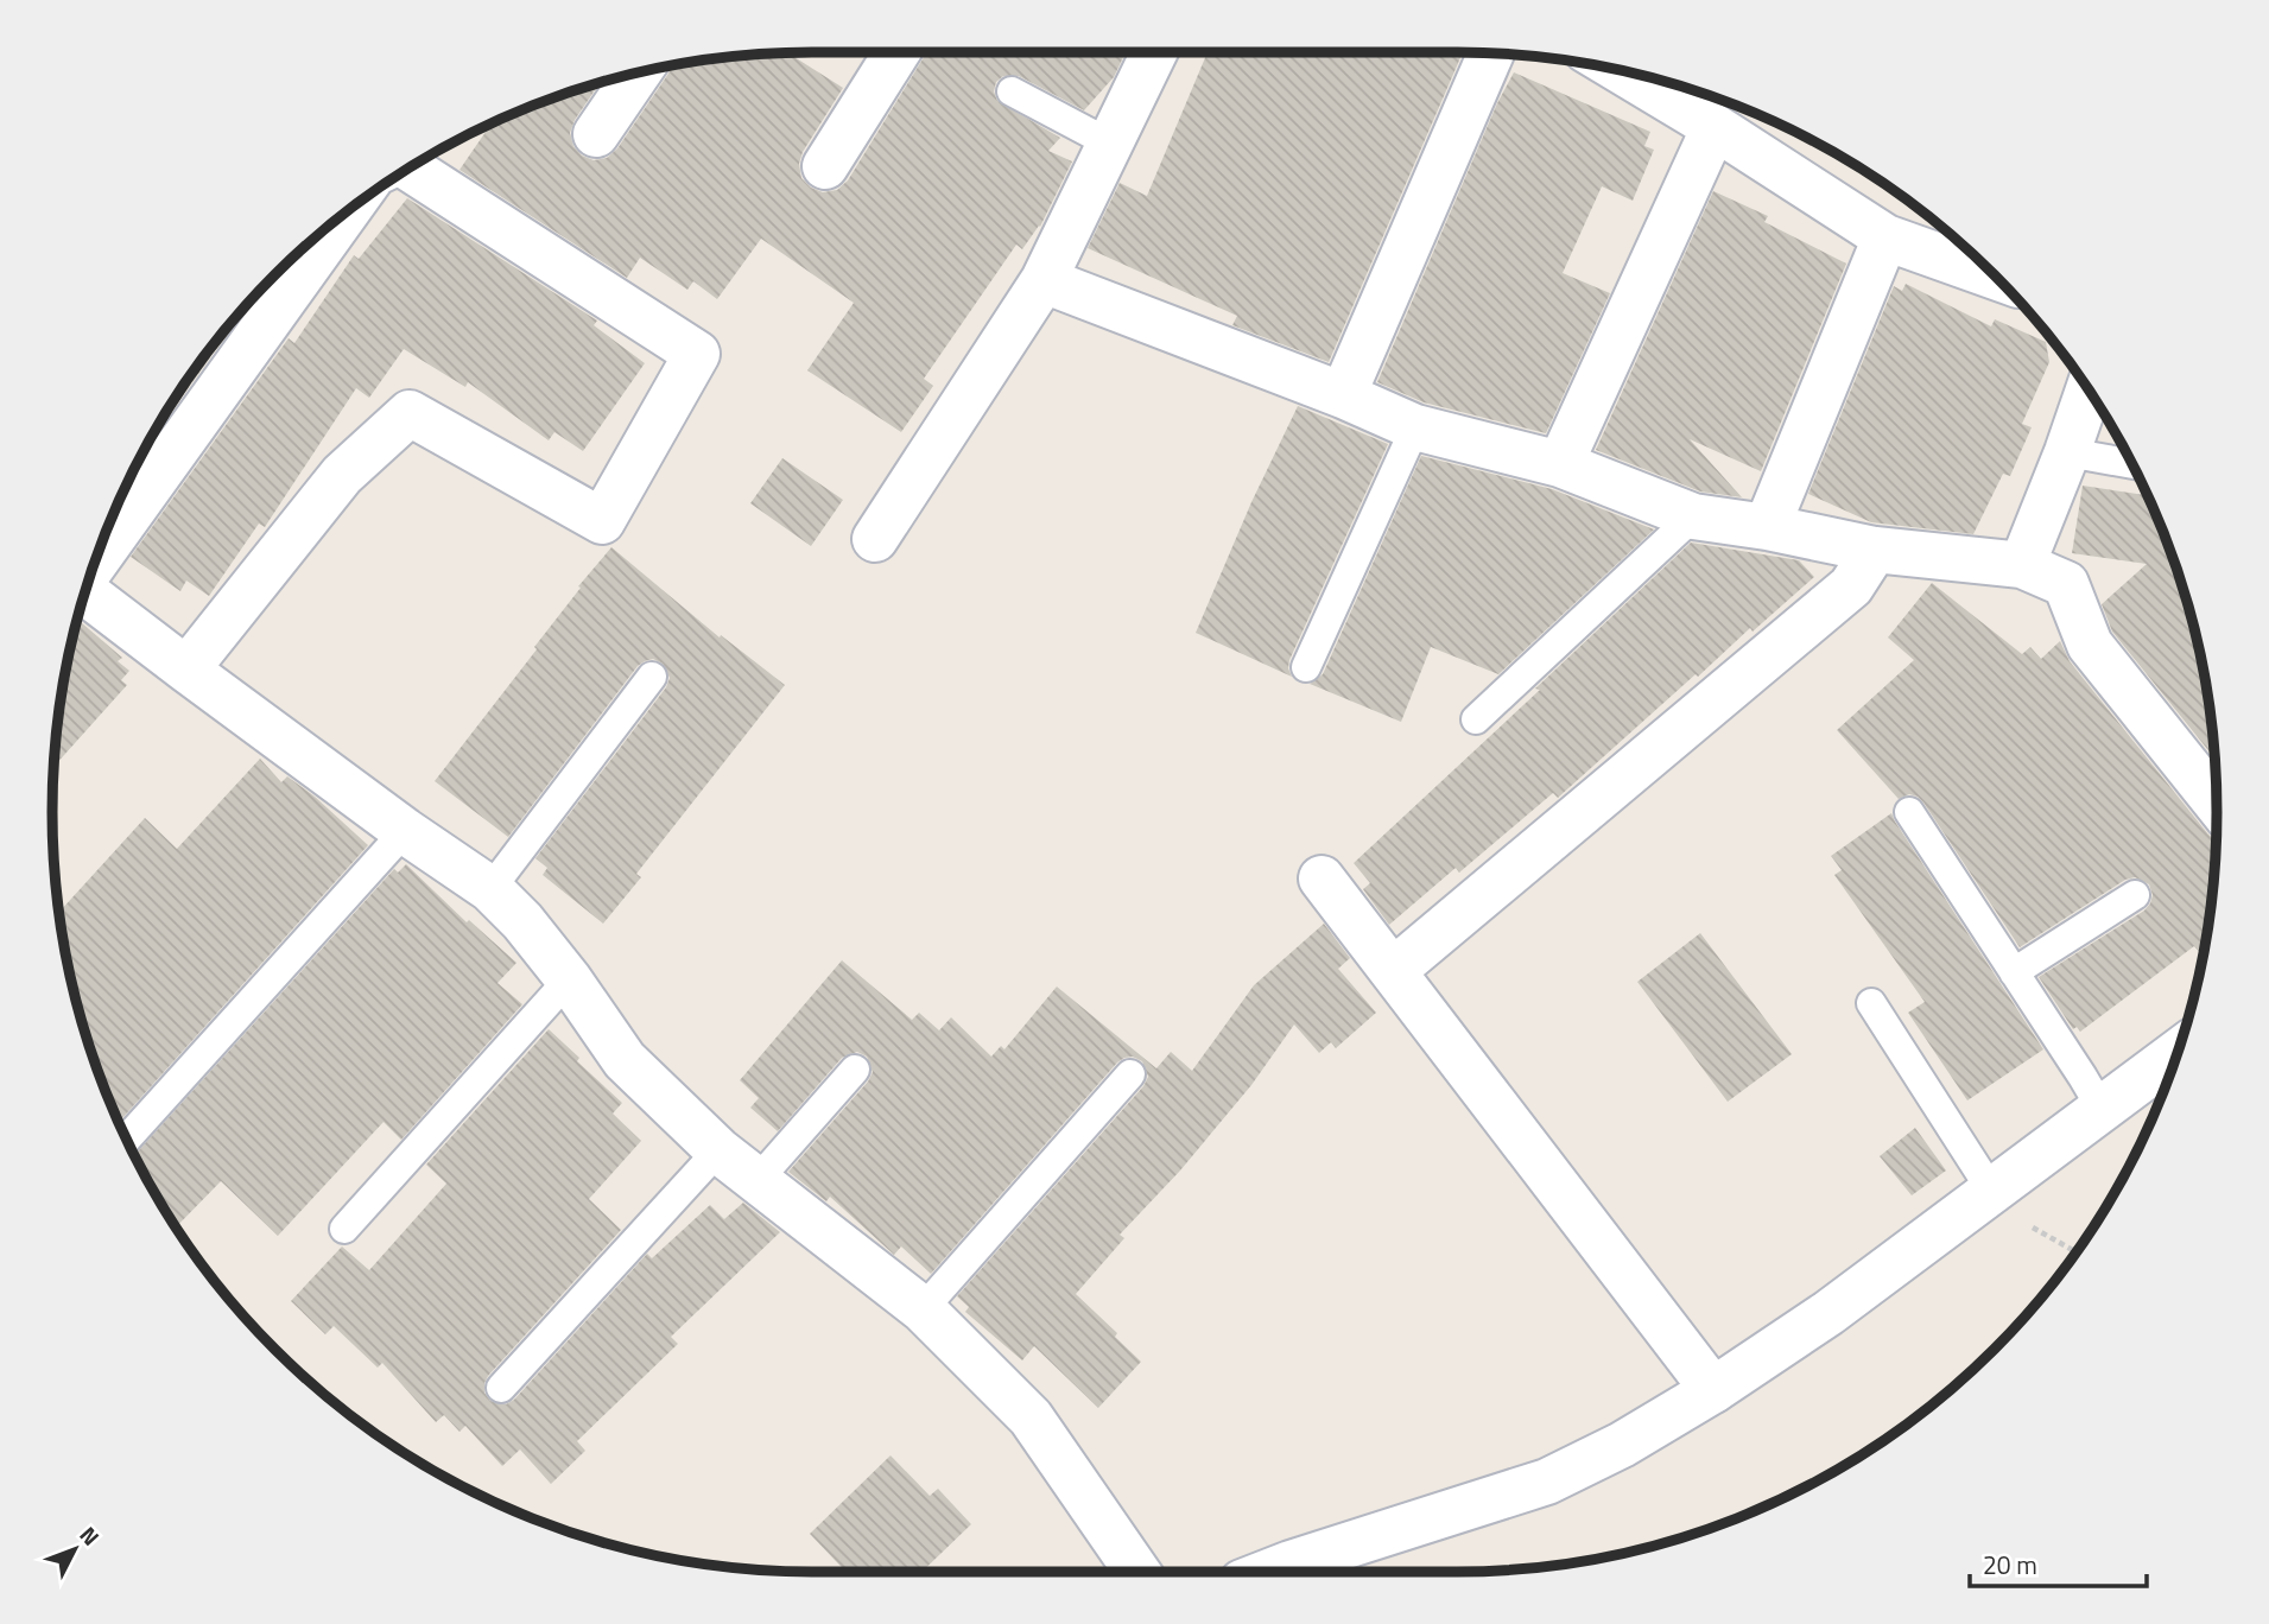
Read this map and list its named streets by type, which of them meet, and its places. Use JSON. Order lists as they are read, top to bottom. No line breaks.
{"scale_bar":"20 m","north":"top right"}
